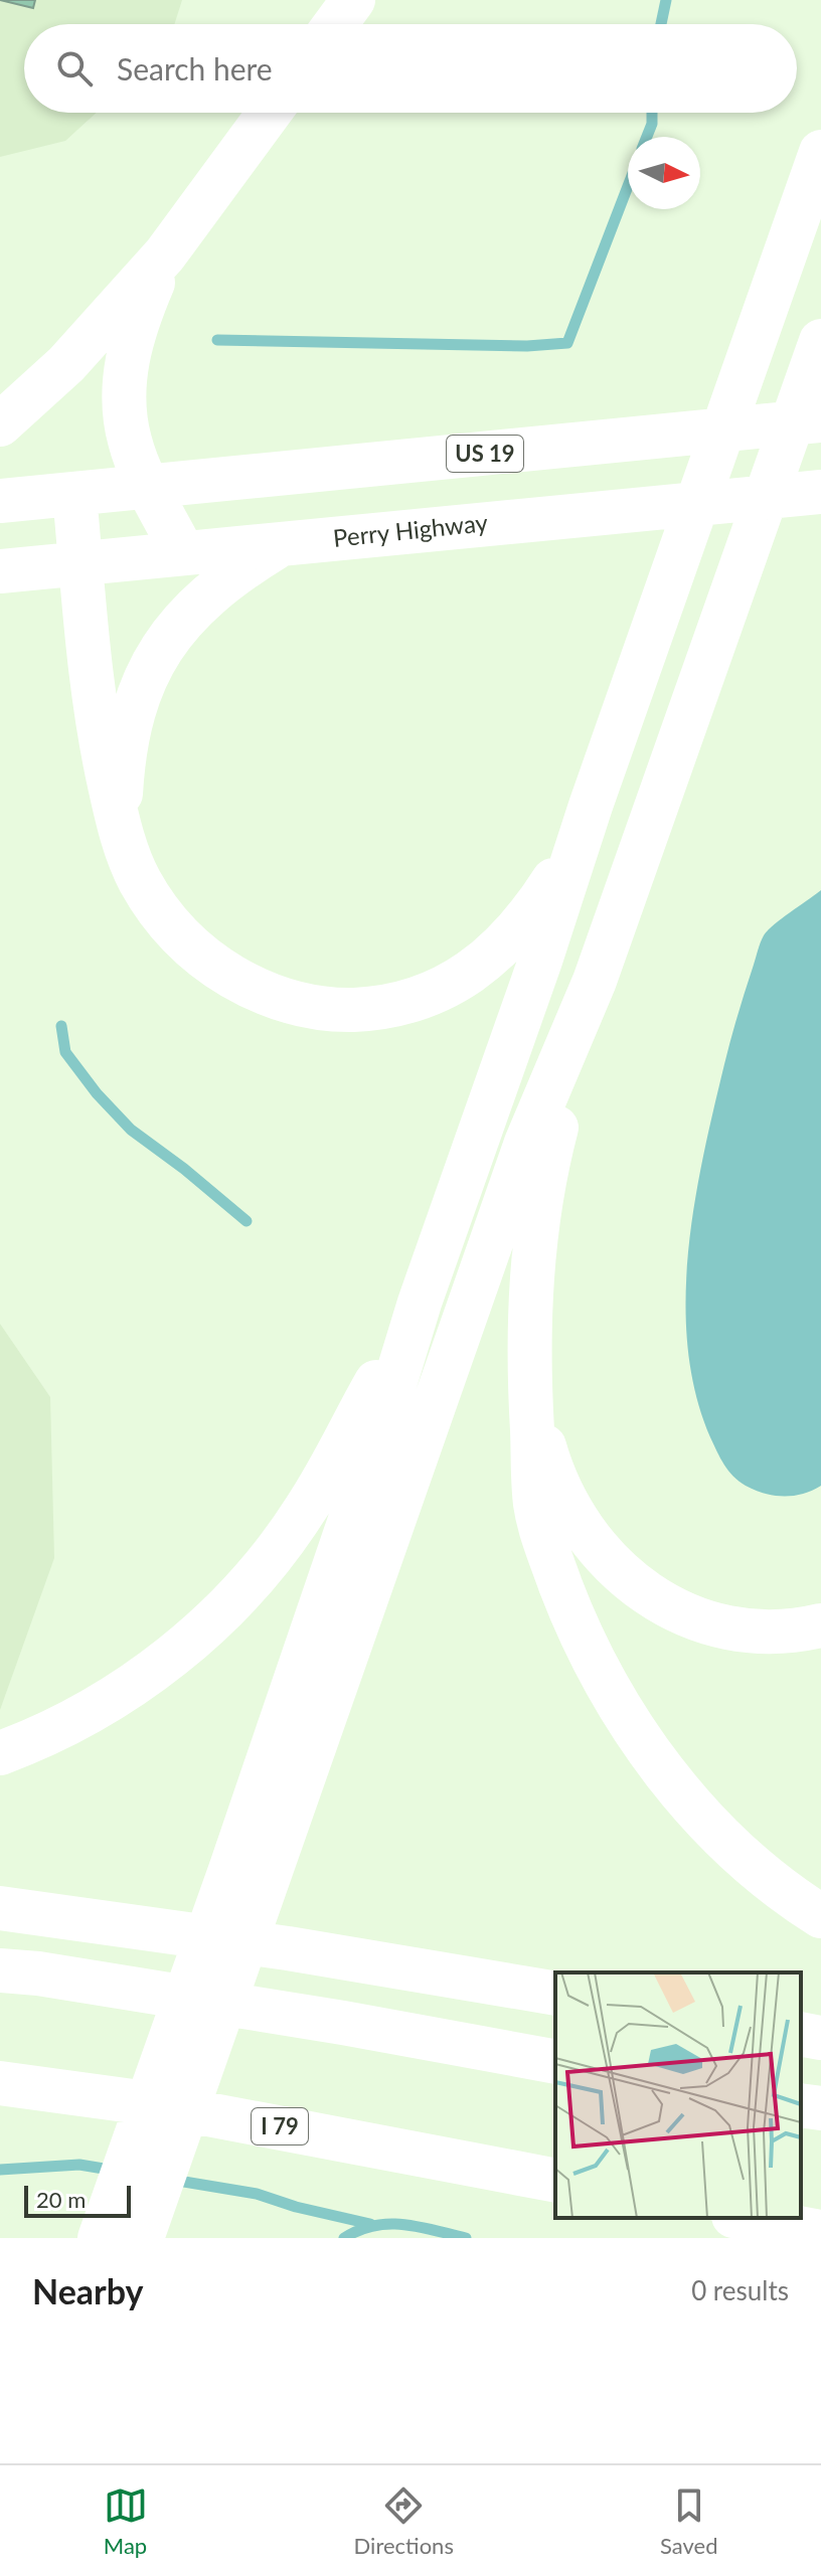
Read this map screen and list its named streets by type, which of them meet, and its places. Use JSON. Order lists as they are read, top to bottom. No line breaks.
{"streets":{"highway":["US 19","Perry Highway","I 79"]},"scale_bar":"20 m","north":"right","page":{"search":"Search here","scale":"20 m","heading":["Nearby","0 results"],"nav":["Map","Directions","Saved"]}}
